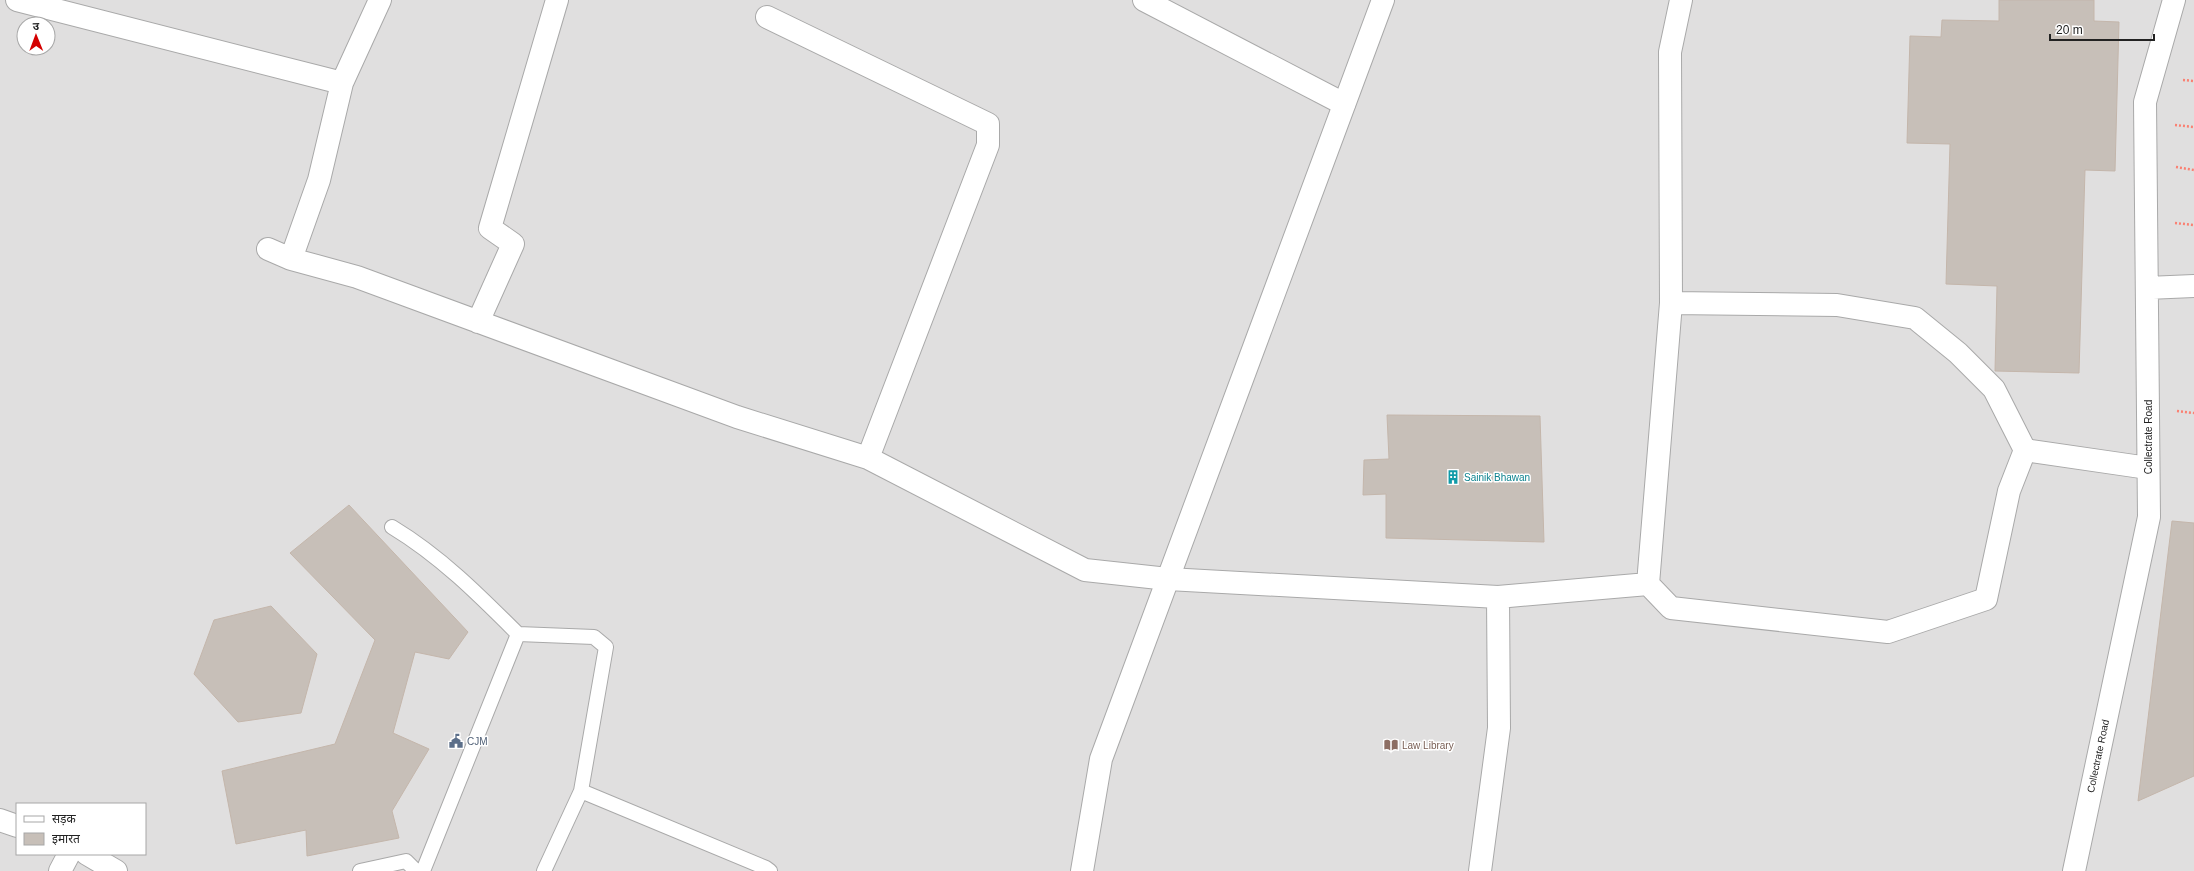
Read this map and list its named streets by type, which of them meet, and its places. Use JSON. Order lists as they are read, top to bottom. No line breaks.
{"streets":{"street":["Collectrate Road"]},"places":{"building":["Sainik Bhawan"],"public building":["CJM"],"library":["Law Library"]},"legend":["सड़क","इमारत"],"scale_bar":"20 m","north":"top"}
